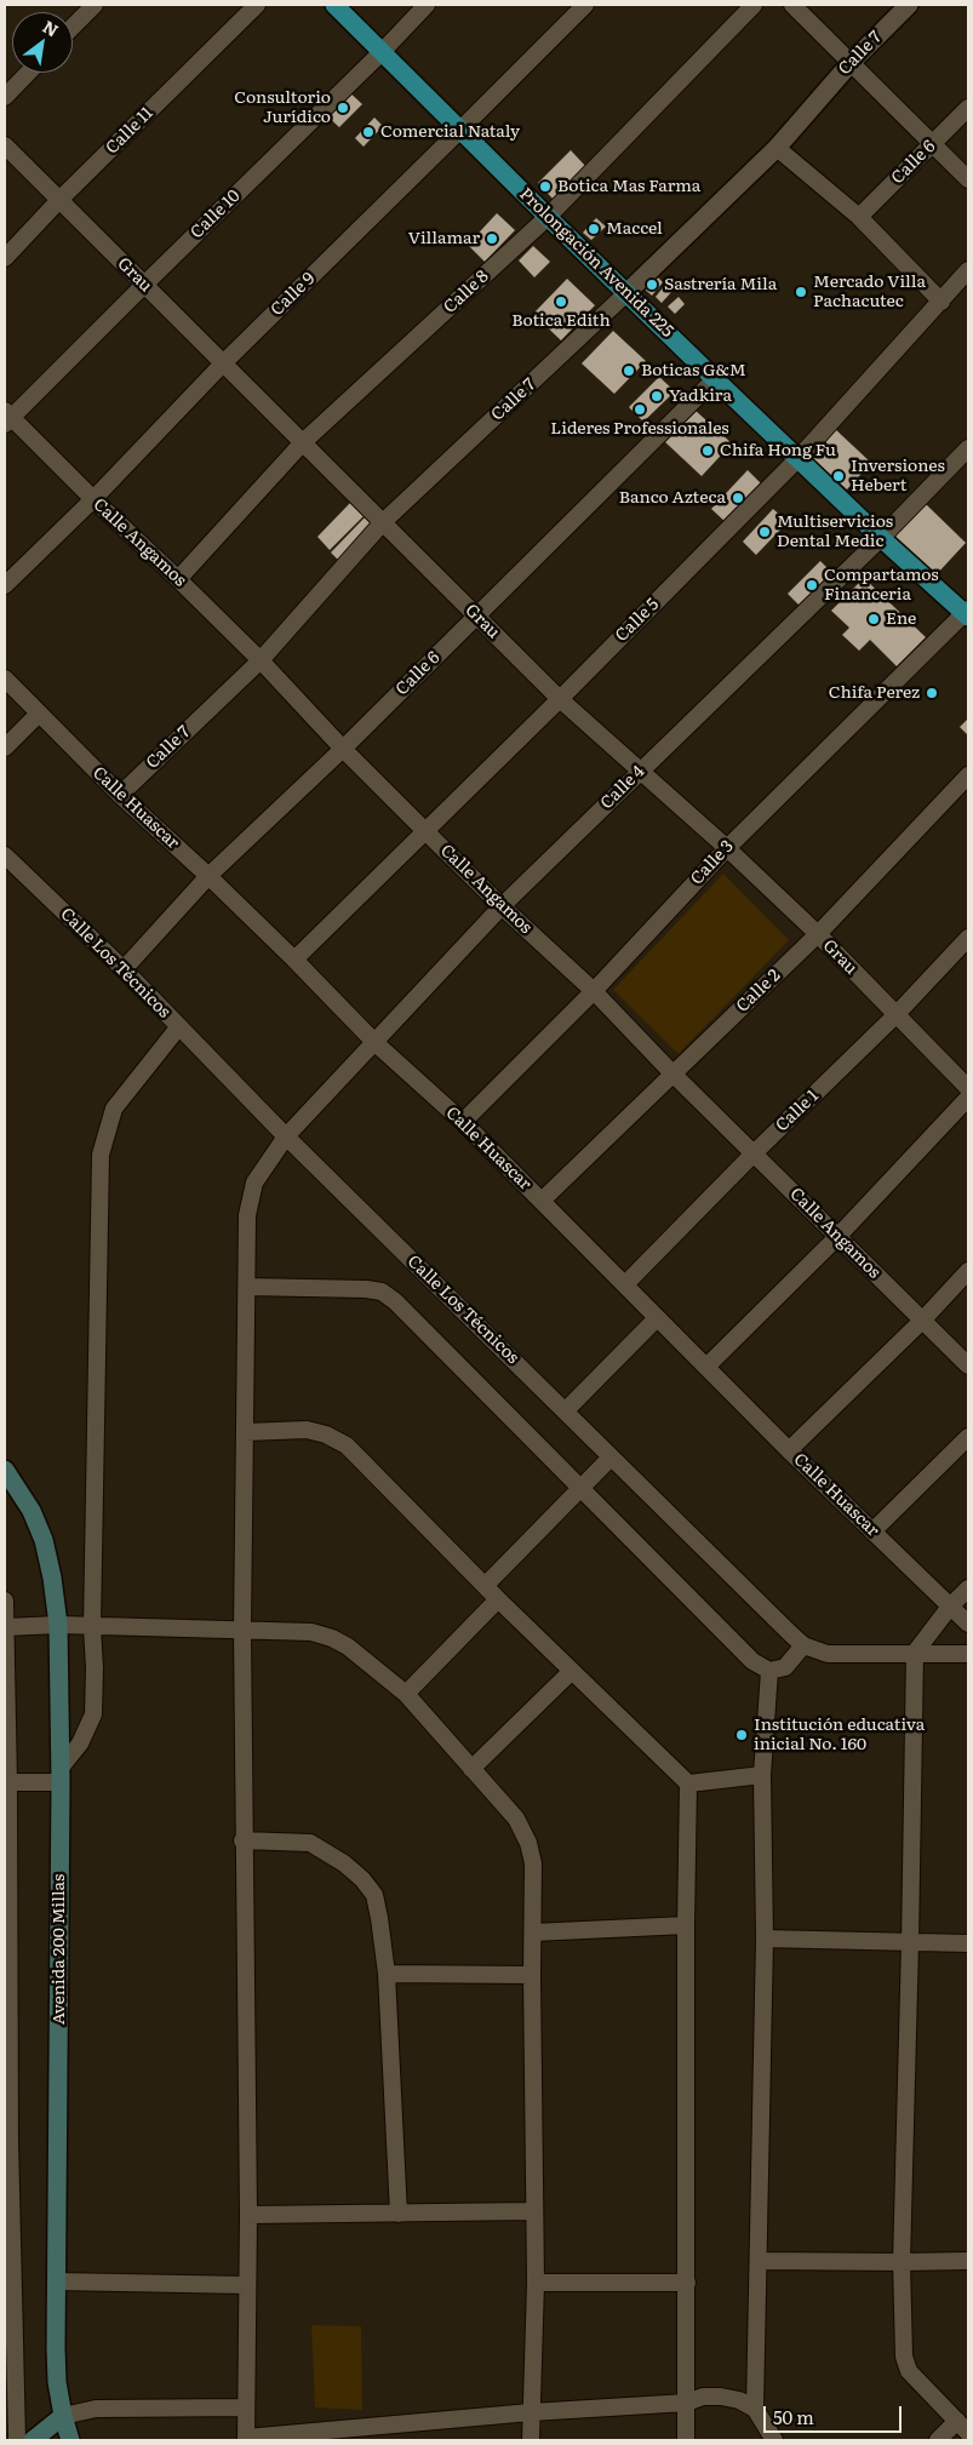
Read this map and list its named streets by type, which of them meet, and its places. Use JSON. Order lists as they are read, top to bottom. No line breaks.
{"streets":{"main road":["Prolongación Avenida 225","Avenida 200 Millas"],"street":["Calle 7","Calle 11","Calle 6","Calle 10","Grau","Calle 8","Calle 9","Calle Angamos","Calle 5","Calle 4","Calle Huascar","Calle 3","Calle Los Técnicos","Calle 2","Calle 1"]},"crossings":[["Calle 7","Prolongación Avenida 225"],["Calle 7","Grau"],["Calle 7","Calle Angamos"],["Calle 7","Calle Huascar"],["Calle 11","Grau"],["Calle 6","Prolongación Avenida 225"],["Calle 6","Grau"],["Calle 6","Calle Angamos"],["Calle 6","Calle Huascar"],["Calle 6","Calle Los Técnicos"],["Calle 10","Prolongación Avenida 225"],["Calle 10","Grau"],["Calle 10","Calle Angamos"],["Prolongación Avenida 225","Calle 8"],["Prolongación Avenida 225","Calle 9"],["Prolongación Avenida 225","Calle 5"],["Prolongación Avenida 225","Calle 4"],["Prolongación Avenida 225","Calle 3"],["Grau","Calle 8"],["Grau","Calle 9"],["Grau","Calle 5"],["Grau","Calle 4"],["Grau","Calle 3"],["Grau","Calle 2"],["Grau","Calle 1"],["Calle 8","Calle Angamos"],["Calle 9","Calle Angamos"],["Calle Angamos","Calle 5"],["Calle Angamos","Calle 4"],["Calle Angamos","Calle 3"],["Calle Angamos","Calle 2"],["Calle Angamos","Calle 1"],["Calle 5","Calle Huascar"],["Calle 4","Calle Huascar"],["Calle 4","Calle Los Técnicos"],["Calle Huascar","Calle 3"],["Calle Huascar","Calle 2"],["Calle Huascar","Calle 1"]],"places":["Consultorio Jurídico","Comercial Nataly","Botica Mas Farma","Maccel","Villamar","Sastrería Mila","Mercado Villa Pachacutec","Botica Edith","Boticas G&M","Yadkira","Lideres Professionales","Chifa Hong Fu","Inversiones Hebert","Banco Azteca","Multiservicios Dental Medic","Compartamos Financeria","Ene","Chifa Perez","Institución educativa inicial No. 160"],"scale_bar":"50 m","north":"top right"}
